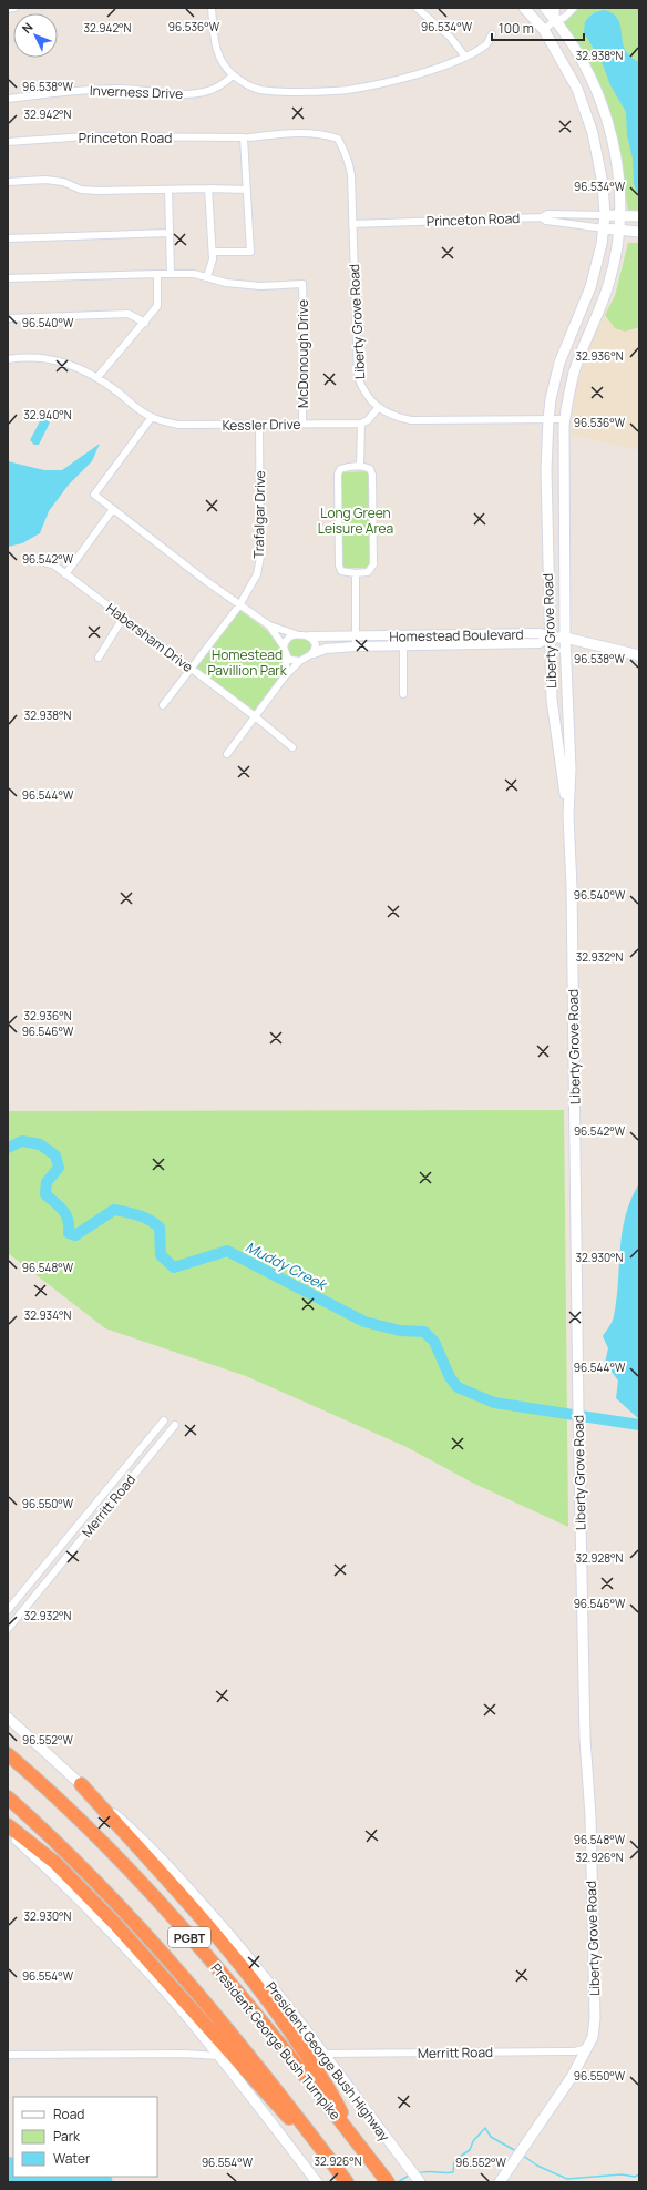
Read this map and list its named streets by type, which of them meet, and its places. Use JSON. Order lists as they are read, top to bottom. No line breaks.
{"streets":{"highway":["PGBT","President George Bush Turnpike"],"main road":["Princeton Road","Liberty Grove Road","President George Bush Highway"],"street":["Inverness Drive","McDonough Drive","Kessler Drive","Trafalgar Drive","Homestead Boulevard","Habersham Drive","Merritt Road"]},"crossings":[["Princeton Road","Liberty Grove Road"],["Liberty Grove Road","Homestead Boulevard"],["Liberty Grove Road","Merritt Road"],["McDonough Drive","Kessler Drive"],["Kessler Drive","Trafalgar Drive"],["Kessler Drive","Homestead Boulevard"],["Trafalgar Drive","Homestead Boulevard"],["Trafalgar Drive","Habersham Drive"],["Homestead Boulevard","Habersham Drive"],["Merritt Road","President George Bush Highway"]],"water":["Muddy Creek"],"parks":["Long Green Leisure Area","Homestead Pavillion Park"],"legend":["Road","Park","Water"],"scale_bar":"100 m","north":"top left","coordinates":["96.536°W","96.534°W","32.942°N","32.938°N","96.538°W","96.540°W","32.936°N","32.940°N","96.542°W","96.544°W","32.932°N","96.546°W","32.930°N","96.548°W","32.934°N","96.550°W","32.928°N","96.552°W","32.926°N","96.554°W"]}
